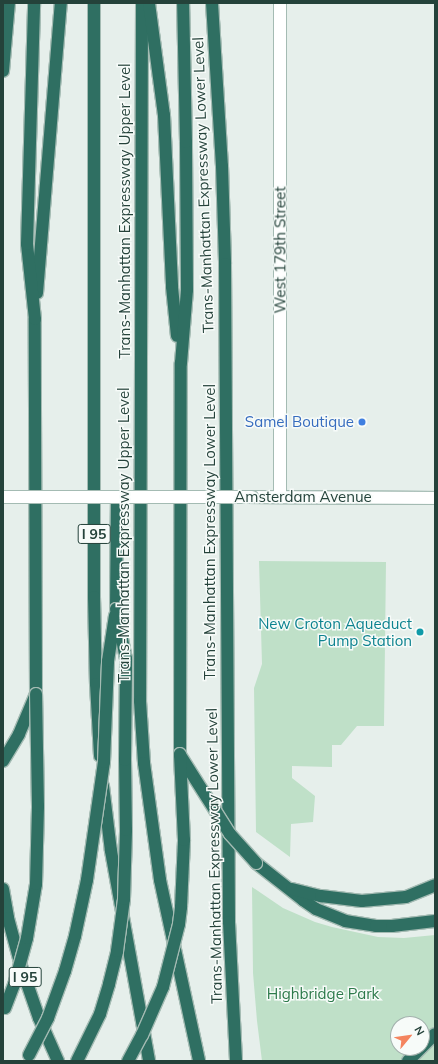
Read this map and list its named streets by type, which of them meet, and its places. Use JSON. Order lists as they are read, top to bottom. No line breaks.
{"streets":{"highway":["Trans-Manhattan Expressway Lower Level","Trans-Manhattan Expressway Upper Level","I 95"],"main road":["West 179th Street","Amsterdam Avenue"]},"crossings":[["West 179th Street","Amsterdam Avenue"]],"parks":["Highbridge Park"],"places":["Samel Boutique","New Croton Aqueduct Pump Station"],"north":"top right"}
